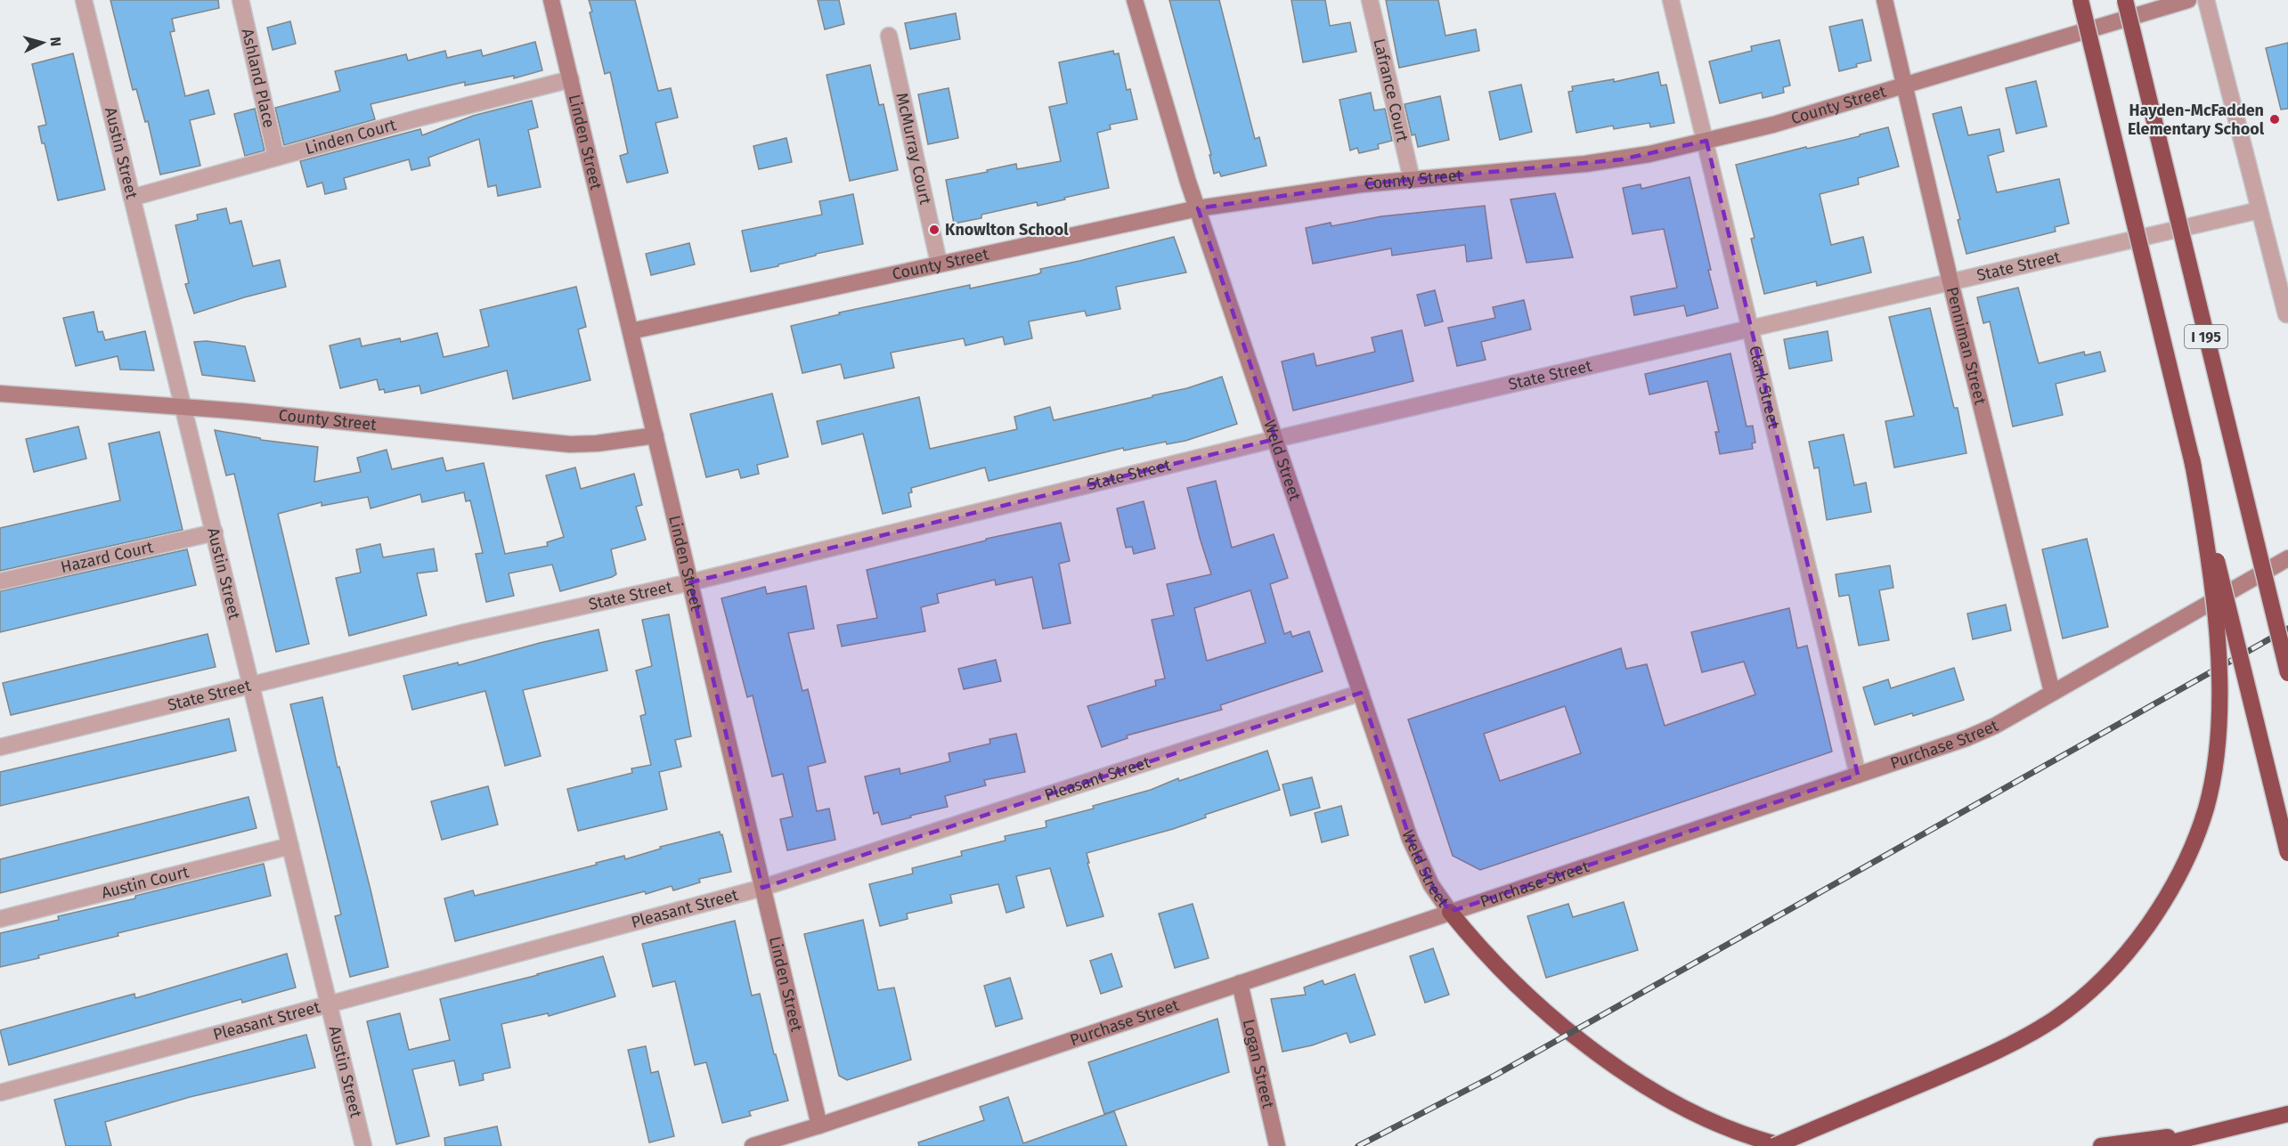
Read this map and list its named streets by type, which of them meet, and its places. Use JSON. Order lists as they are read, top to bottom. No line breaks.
{"streets":{"highway":["I 195"],"main road":["County Street","Linden Street","Penniman Street","Weld Street","Purchase Street","Logan Street"],"street":["Ashland Place","Lafrance Court","Linden Court","McMurray Court","Austin Street","State Street","Clark Street","Hazard Court","Pleasant Street","Austin Court"]},"crossings":[["Ashland Place","Linden Court"],["Lafrance Court","County Street"],["County Street","Linden Street"],["County Street","McMurray Court"],["County Street","Austin Street"],["County Street","Penniman Street"],["County Street","Clark Street"],["County Street","Weld Street"],["Linden Court","Linden Street"],["Linden Court","Austin Street"],["Linden Street","State Street"],["Linden Street","Purchase Street"],["Linden Street","Pleasant Street"],["Austin Street","State Street"],["Austin Street","Hazard Court"],["Austin Street","Pleasant Street"],["Austin Street","Austin Court"],["State Street","Penniman Street"],["State Street","Clark Street"],["State Street","Weld Street"],["Penniman Street","Purchase Street"],["Clark Street","Purchase Street"],["Weld Street","Purchase Street"],["Weld Street","Pleasant Street"],["Purchase Street","Logan Street"]],"places":["Hayden-McFadden Elementary School","Knowlton School"],"north":"right"}
